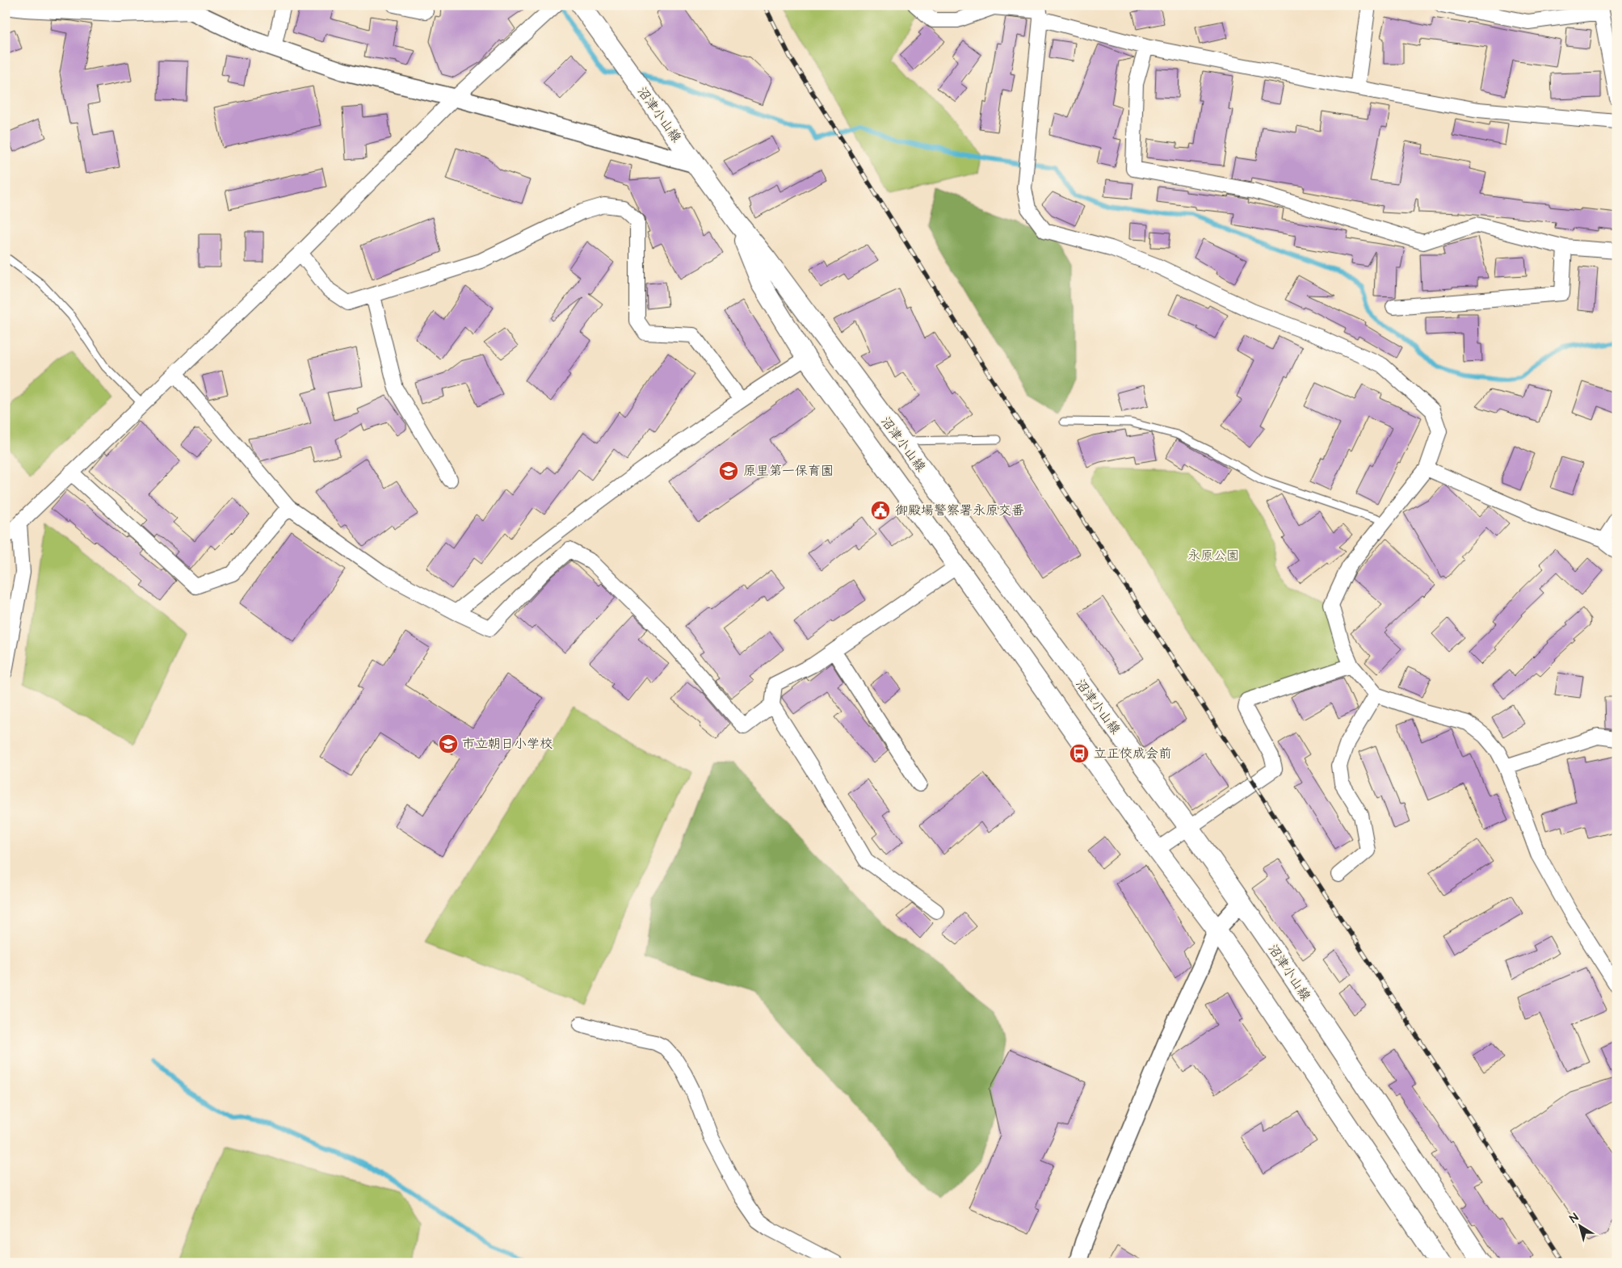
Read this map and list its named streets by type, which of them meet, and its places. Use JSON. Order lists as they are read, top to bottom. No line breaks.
{"streets":{"main road":["沼津小山線"]},"parks":["永原公園"],"places":{"school or university":["原里第一保育園","市立朝日小学校"],"public building":["御殿場警察署永原交番"],"bus stop":["立正佼成会前"]},"north":"top left"}
